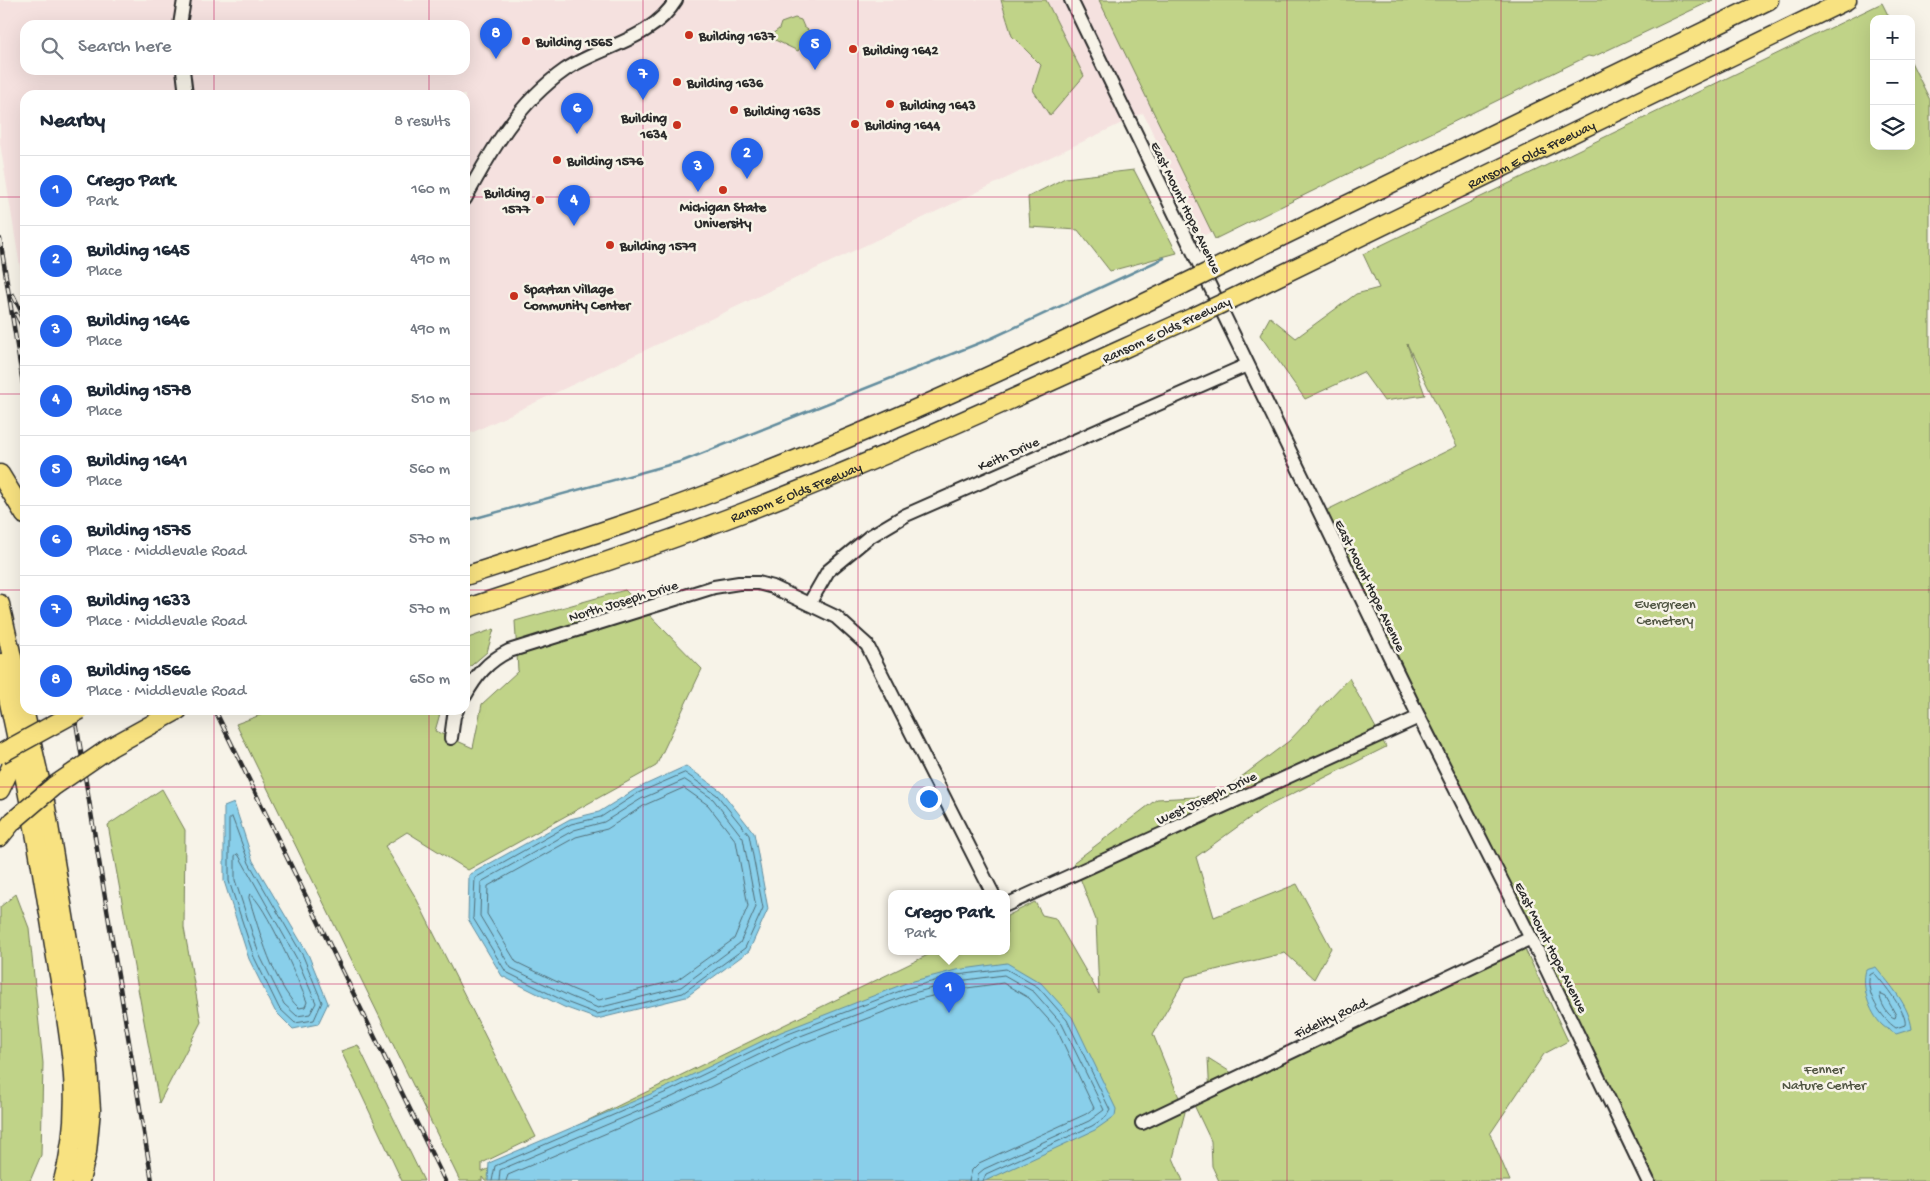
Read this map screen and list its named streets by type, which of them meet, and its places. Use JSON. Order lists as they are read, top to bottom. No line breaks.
{"streets":{"highway":["Ransom E Olds Freeway"],"street":["East Mount Hope Avenue","Keith Drive","North Joseph Drive","West Joseph Drive","Fidelity Road"]},"crossings":[["East Mount Hope Avenue","Keith Drive"],["East Mount Hope Avenue","West Joseph Drive"],["East Mount Hope Avenue","Fidelity Road"],["Keith Drive","North Joseph Drive"]],"parks":["Evergreen Cemetery","Fenner Nature Center"],"places":["Building 1637","Building 1565","Building 1642","Building 1636","Building 1643","Building 1635","Building 1644","Building 1634","Building 1576","Michigan State University","Building 1577","Building 1579","Spartan Village Community Center"],"page":{"map_buttons":["+","−"],"pins":["8","5","7","6","2","3","4","1"],"search":"Search here","heading":["Nearby","8 results"],"list":[{"mark":"1","name":"Crego Park","note":"Park","value":"160 m"},{"mark":"2","name":"Building 1645","note":"Place","value":"490 m"},{"mark":"3","name":"Building 1646","note":"Place","value":"490 m"},{"mark":"4","name":"Building 1578","note":"Place","value":"510 m"},{"mark":"5","name":"Building 1641","note":"Place","value":"560 m"},{"mark":"6","name":"Building 1575","note":"Place · Middlevale Road","value":"570 m"},{"mark":"7","name":"Building 1633","note":"Place · Middlevale Road","value":"570 m"},{"mark":"8","name":"Building 1566","note":"Place · Middlevale Road","value":"650 m"}],"popup":["Crego Park","Park"]}}
